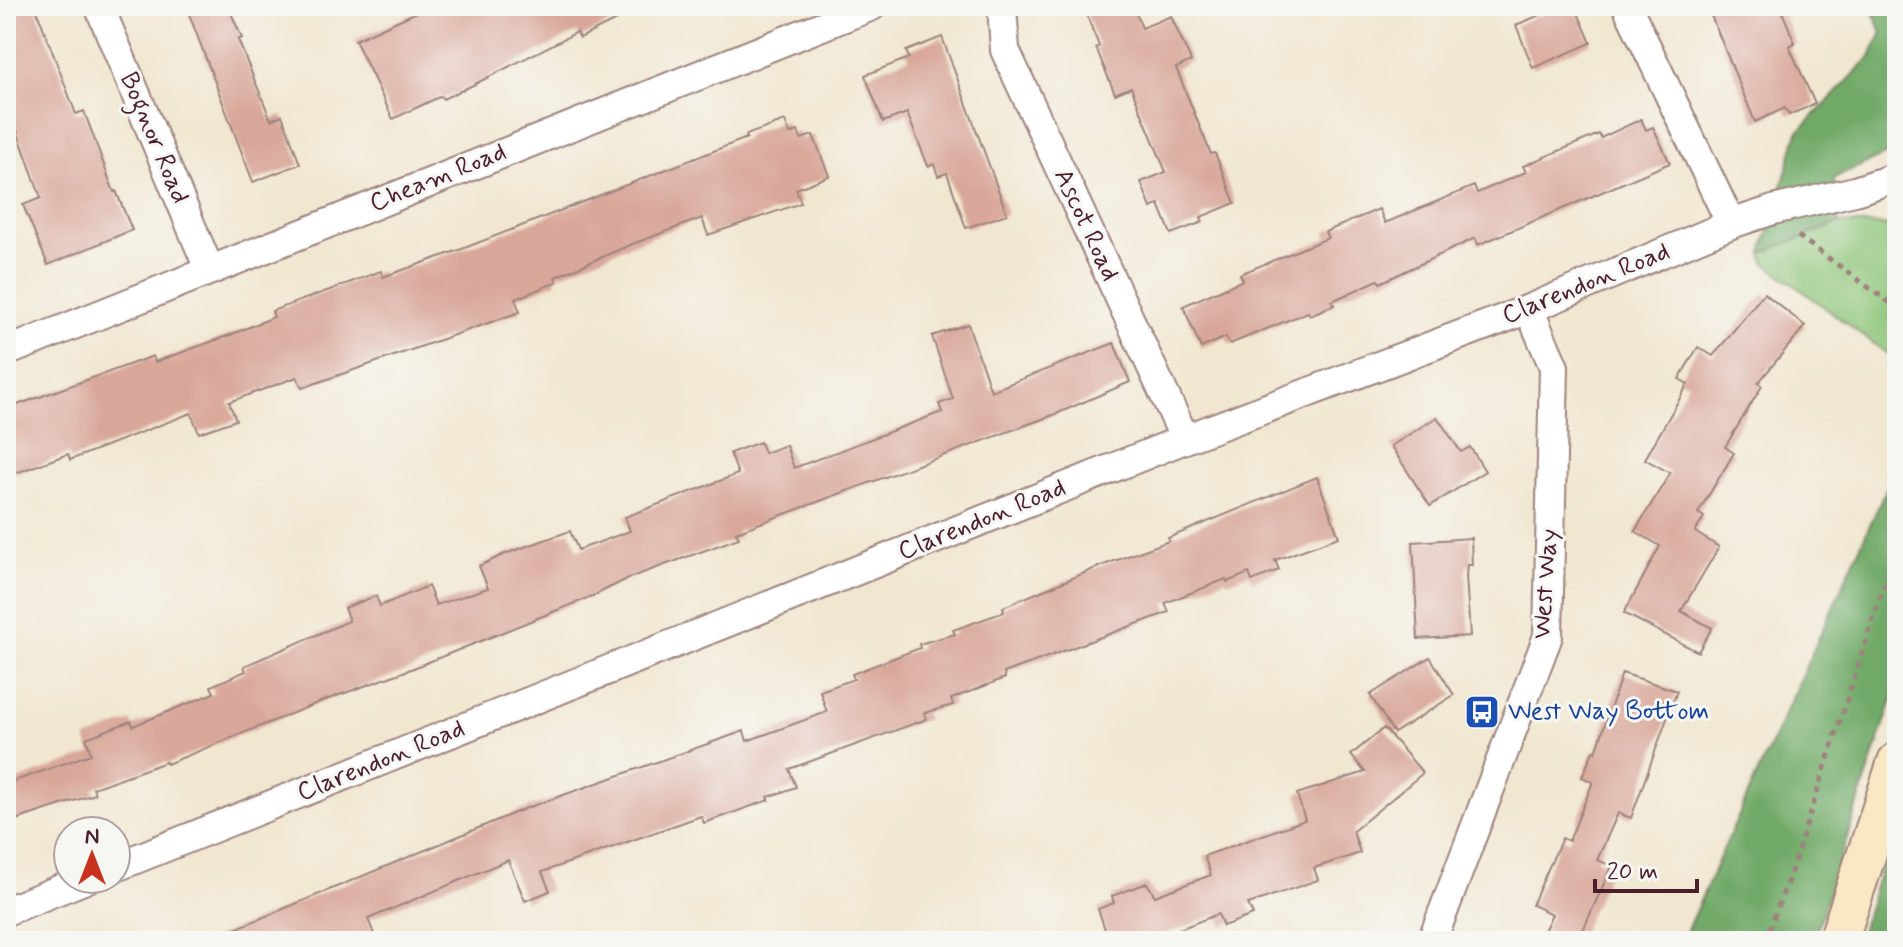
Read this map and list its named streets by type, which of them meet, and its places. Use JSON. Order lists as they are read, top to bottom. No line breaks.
{"streets":{"street":["Bognor Road","Cheam Road","Ascot Road","Clarendon Road","West Way"]},"crossings":[["Bognor Road","Cheam Road"],["Ascot Road","Clarendon Road"],["Clarendon Road","West Way"]],"places":{"bus stop":["West Way Bottom"]},"scale_bar":"20 m","north":"top"}
